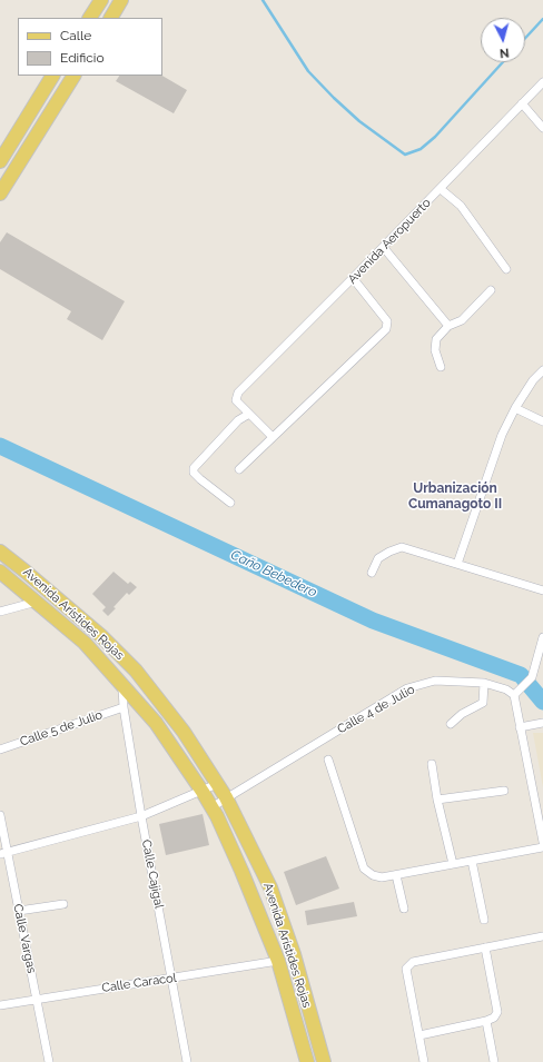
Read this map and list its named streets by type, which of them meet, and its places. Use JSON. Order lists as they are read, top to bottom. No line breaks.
{"streets":{"main road":["Avenida Arístides Rojas"],"street":["Avenida Aeropuerto","Calle 4 de Julio","Calle 5 de Julio","Calle Cajigal","Calle Vargas","Calle Caracol"]},"crossings":[["Avenida Arístides Rojas","Calle 4 de Julio"],["Avenida Arístides Rojas","Calle Cajigal"],["Avenida Arístides Rojas","Calle Caracol"],["Calle 5 de Julio","Calle Cajigal"],["Calle Cajigal","Calle Caracol"],["Calle Vargas","Calle Caracol"]],"districts":["Urbanización Cumanagoto II"],"water":["Caño Bebedero"],"legend":["Calle","Edificio"],"north":"bottom"}
